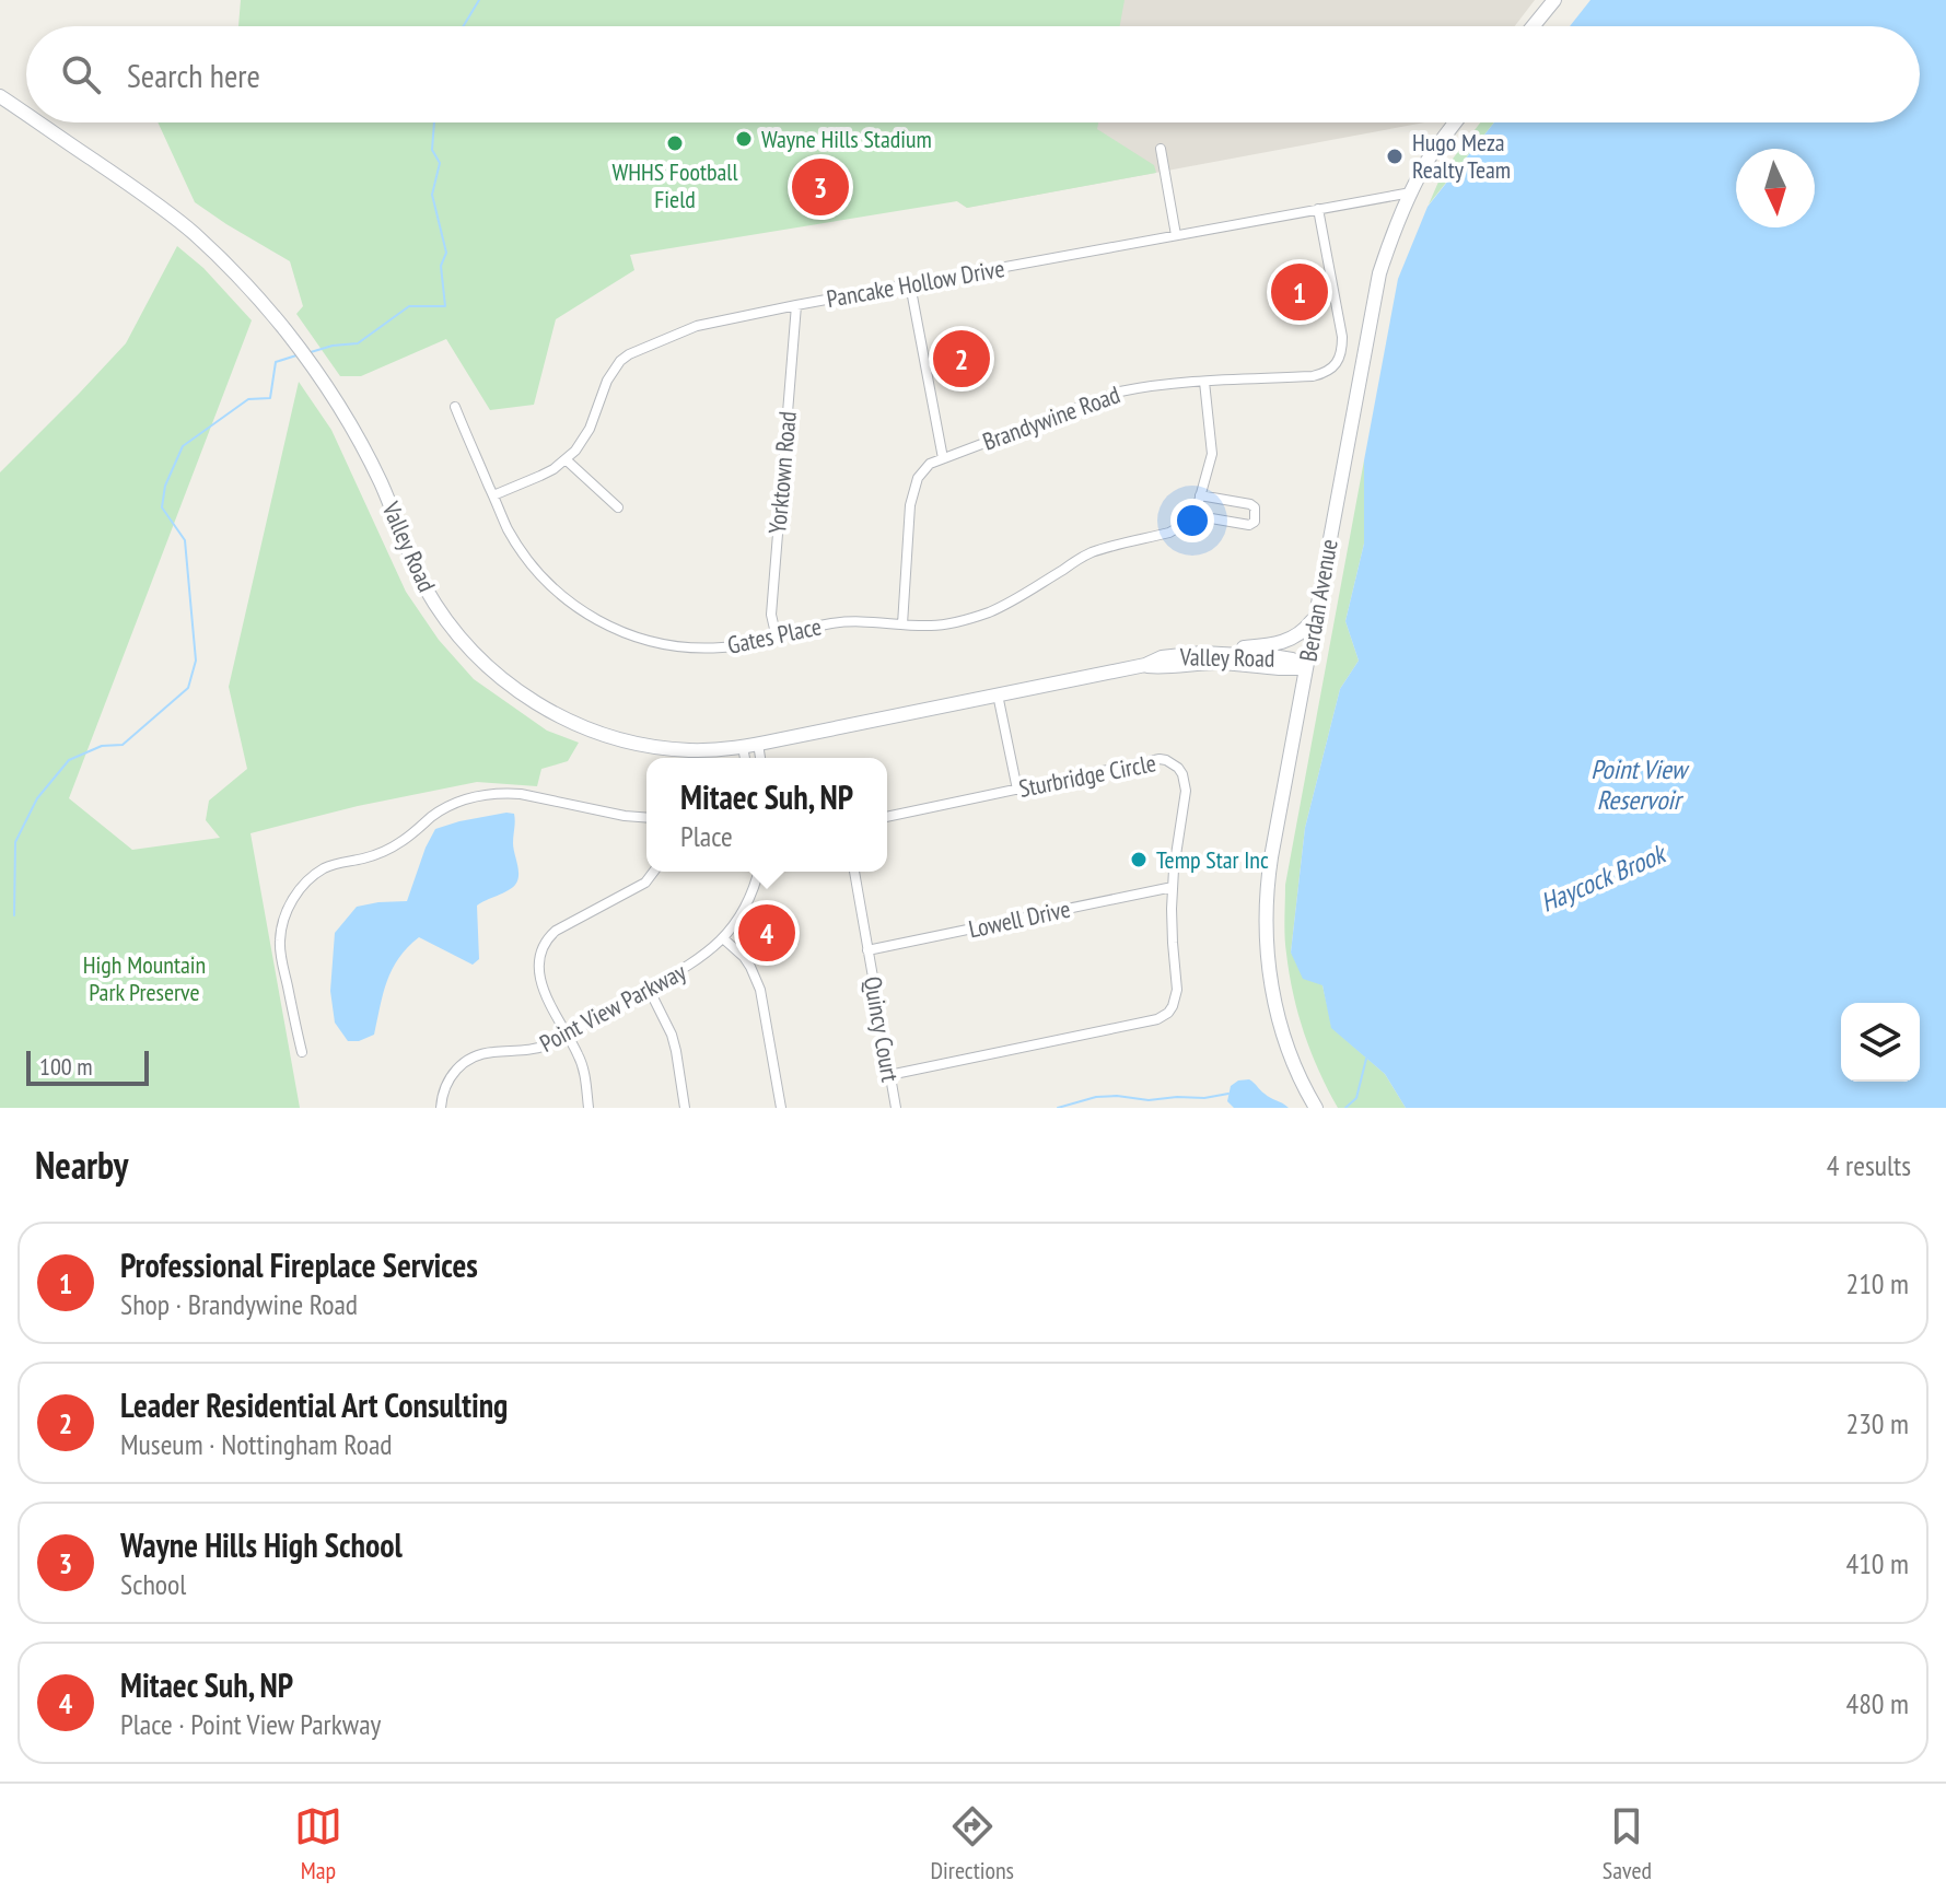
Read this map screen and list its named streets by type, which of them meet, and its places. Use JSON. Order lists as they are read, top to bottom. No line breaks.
{"streets":{"main road":["Valley Road","Berdan Avenue"],"street":["Pancake Hollow Drive","Brandywine Road","Yorktown Road","Gates Place","Sturbridge Circle","Lowell Drive","Point View Parkway","Quincy Court"]},"crossings":[["Pancake Hollow Drive","Brandywine Road"],["Pancake Hollow Drive","Yorktown Road"],["Pancake Hollow Drive","Berdan Avenue"],["Pancake Hollow Drive","Gates Place"],["Brandywine Road","Gates Place"],["Yorktown Road","Gates Place"],["Valley Road","Berdan Avenue"],["Sturbridge Circle","Lowell Drive"],["Sturbridge Circle","Quincy Court"],["Lowell Drive","Quincy Court"]],"water":["Point View Reservoir","Haycock Brook"],"parks":["High Mountain Park Preserve"],"places":["Wayne Hills Stadium","WHHS Football Field","Hugo Meza Realty Team","Temp Star Inc"],"scale_bar":"100 m","north":"bottom","page":{"search":"Search here","pins":["3","1","2","4"],"popup":["Mitaec Suh, NP","Place"],"scale":"100 m","heading":["Nearby","4 results"],"list":[{"mark":"1","name":"Professional Fireplace Services","note":"Shop · Brandywine Road","value":"210 m"},{"mark":"2","name":"Leader Residential Art Consulting","note":"Museum · Nottingham Road","value":"230 m"},{"mark":"3","name":"Wayne Hills High School","note":"School","value":"410 m"},{"mark":"4","name":"Mitaec Suh, NP","note":"Place · Point View Parkway","value":"480 m"}],"nav":["Map","Directions","Saved"]}}
